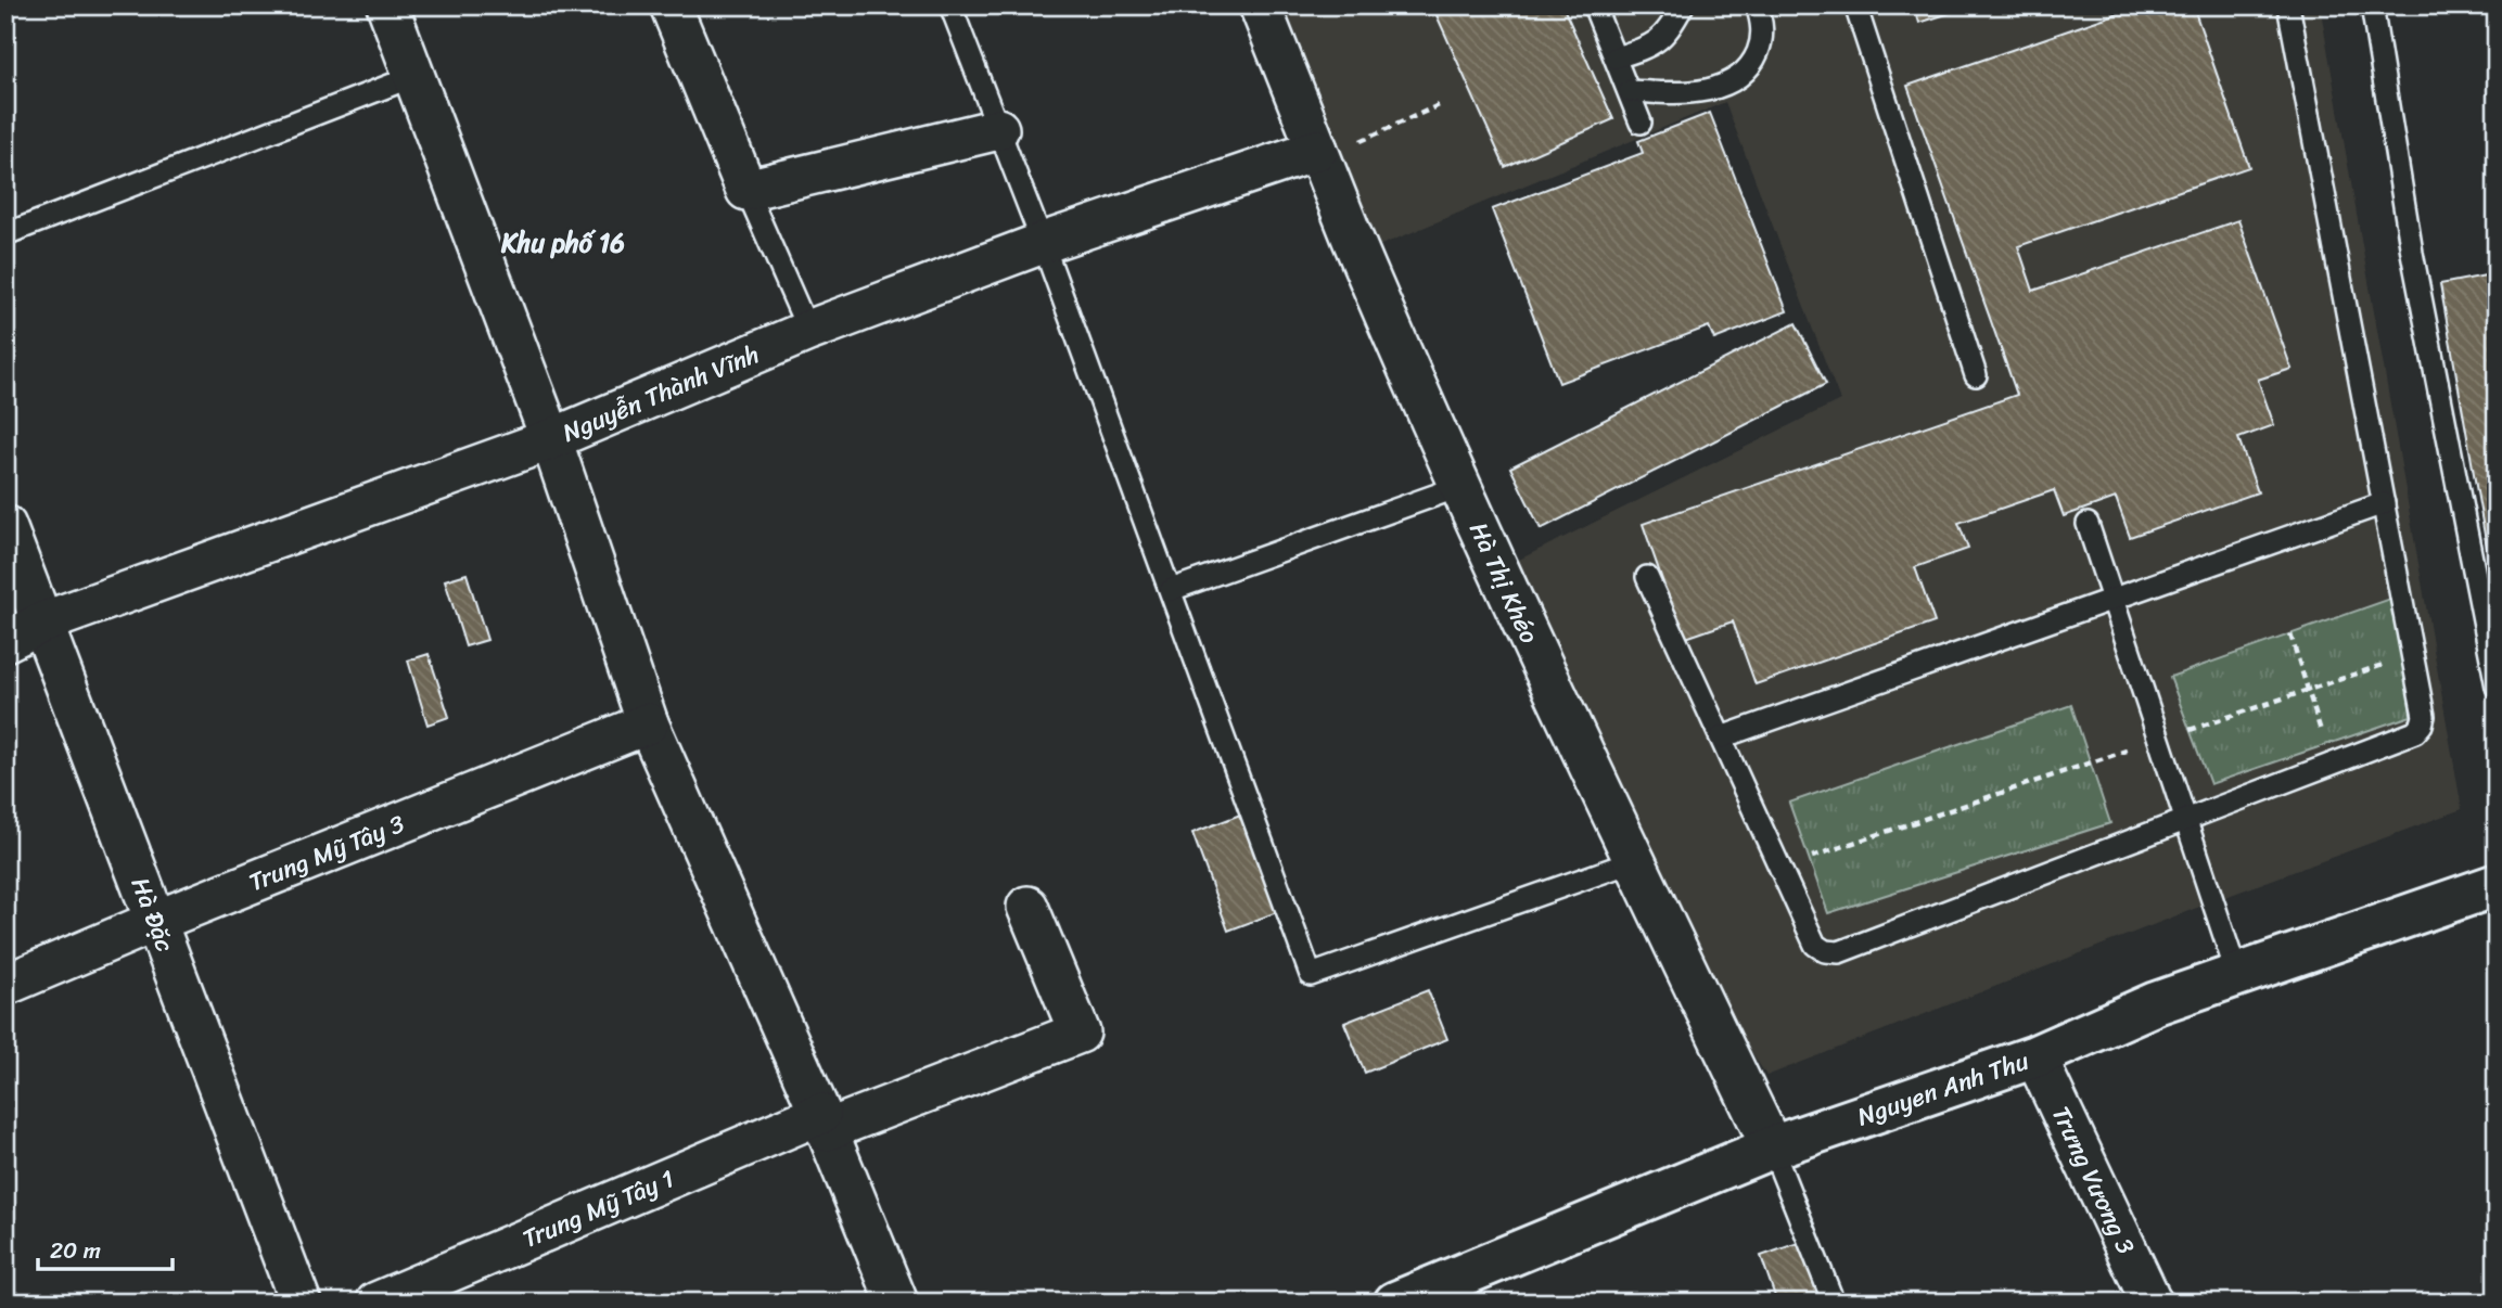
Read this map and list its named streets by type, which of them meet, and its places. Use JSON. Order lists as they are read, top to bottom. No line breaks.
{"streets":{"main road":["Nguyen Anh Thu"],"street":["Nguyễn Thành Vĩnh","Hà Thị Khéo","Trung Mỹ Tây 3","Hà Đặc","Trưng Vương 3","Trung Mỹ Tây 1"]},"crossings":[["Nguyễn Thành Vĩnh","Hà Thị Khéo"],["Nguyễn Thành Vĩnh","Hà Đặc"],["Hà Thị Khéo","Nguyen Anh Thu"],["Trung Mỹ Tây 3","Hà Đặc"],["Nguyen Anh Thu","Trưng Vương 3"]],"districts":["Khu phố 16"],"scale_bar":"20 m"}
